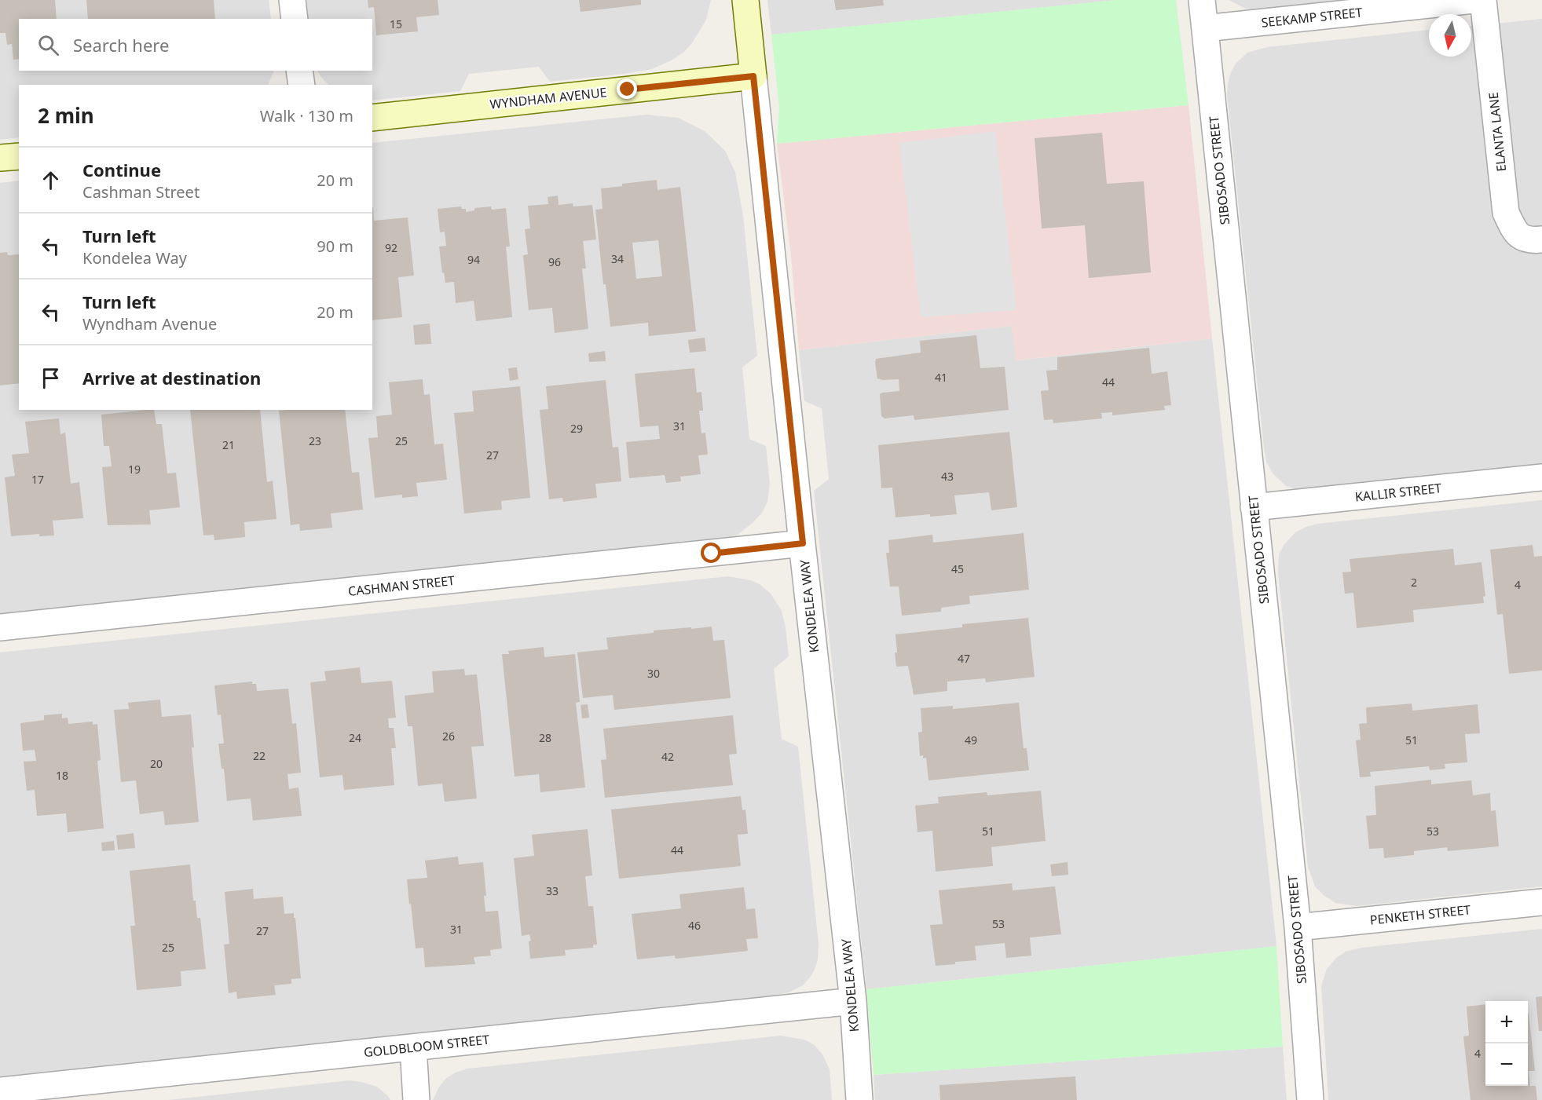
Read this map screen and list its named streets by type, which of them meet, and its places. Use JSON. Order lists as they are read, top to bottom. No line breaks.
{"streets":{"street":["SEEKAMP STREET","WYNDHAM AVENUE","ELANTA LANE","SIBOSADO STREET","KALLIR STREET","CASHMAN STREET","KONDELEA WAY","PENKETH STREET","GOLDBLOOM STREET"]},"crossings":[["SEEKAMP STREET","SIBOSADO STREET"],["WYNDHAM AVENUE","KONDELEA WAY"],["SIBOSADO STREET","KALLIR STREET"],["SIBOSADO STREET","PENKETH STREET"],["CASHMAN STREET","KONDELEA WAY"],["KONDELEA WAY","GOLDBLOOM STREET"]],"house_numbers":["15","92","34","94","96","41","44","31","29","23","25","21","27","19","43","17","45","2","4","47","30","26","24","28","49","51","22","42","20","18","51","53","44","33","53","46","31","27","25","4"],"north":"bottom","page":{"search":"Search here","heading":["2 min","Walk · 130 m"],"list":[["Continue","Cashman Street","20 m"],["Turn left","Kondelea Way","90 m"],["Turn left","Wyndham Avenue","20 m"],"Arrive at destination"],"map_buttons":["+","−"]}}
